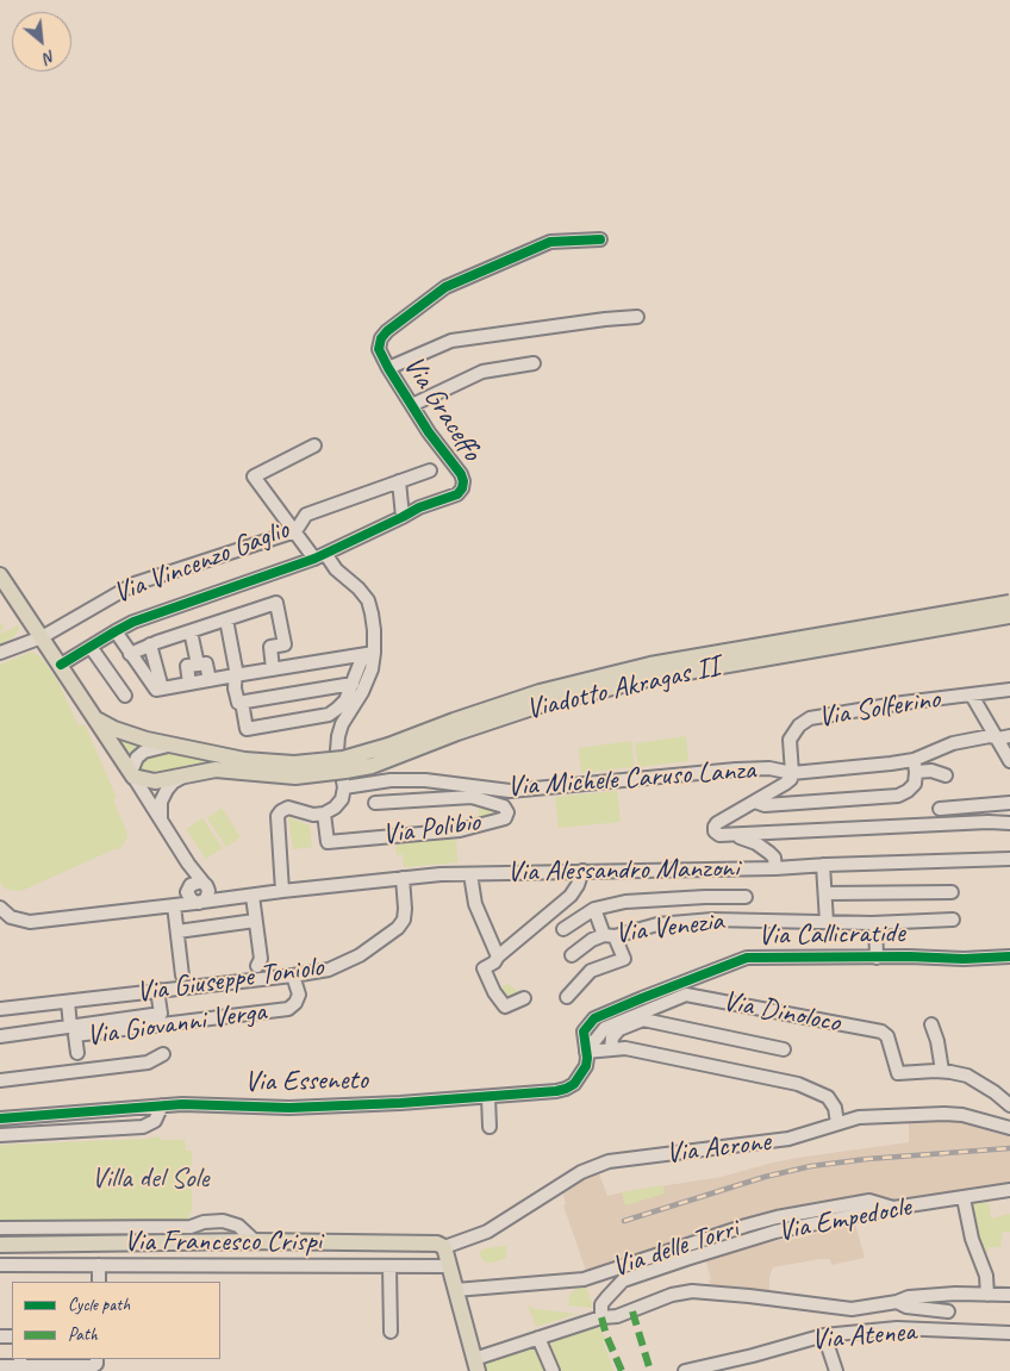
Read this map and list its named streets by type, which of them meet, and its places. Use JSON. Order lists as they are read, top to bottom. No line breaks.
{"streets":{"main road":["Viadotto Akragas II","Via Francesco Crispi"],"street":["Via Graceffo","Via Vincenzo Gaglio","Via Solferino","Via Michele Caruso Lanza","Via Polibio","Via Alessandro Manzoni","Via Venezia","Via Callicratide","Via Giuseppe Toniolo","Via Dinoloco","Via Giovanni Verga","Via Esseneto","Via Acrone","Via Empedocle","Via delle Torri","Via Atenea"]},"crossings":[["Via Solferino","Via Michele Caruso Lanza"],["Via Michele Caruso Lanza","Via Polibio"],["Via Alessandro Manzoni","Via Giuseppe Toniolo"],["Via Callicratide","Via Dinoloco"],["Via Callicratide","Via Esseneto"],["Via Giuseppe Toniolo","Via Giovanni Verga"],["Via Dinoloco","Via Esseneto"],["Via Acrone","Via Francesco Crispi"],["Via Empedocle","Via delle Torri"]],"parks":["Villa del Sole"],"legend":["Cycle path","Path"],"north":"bottom right"}
